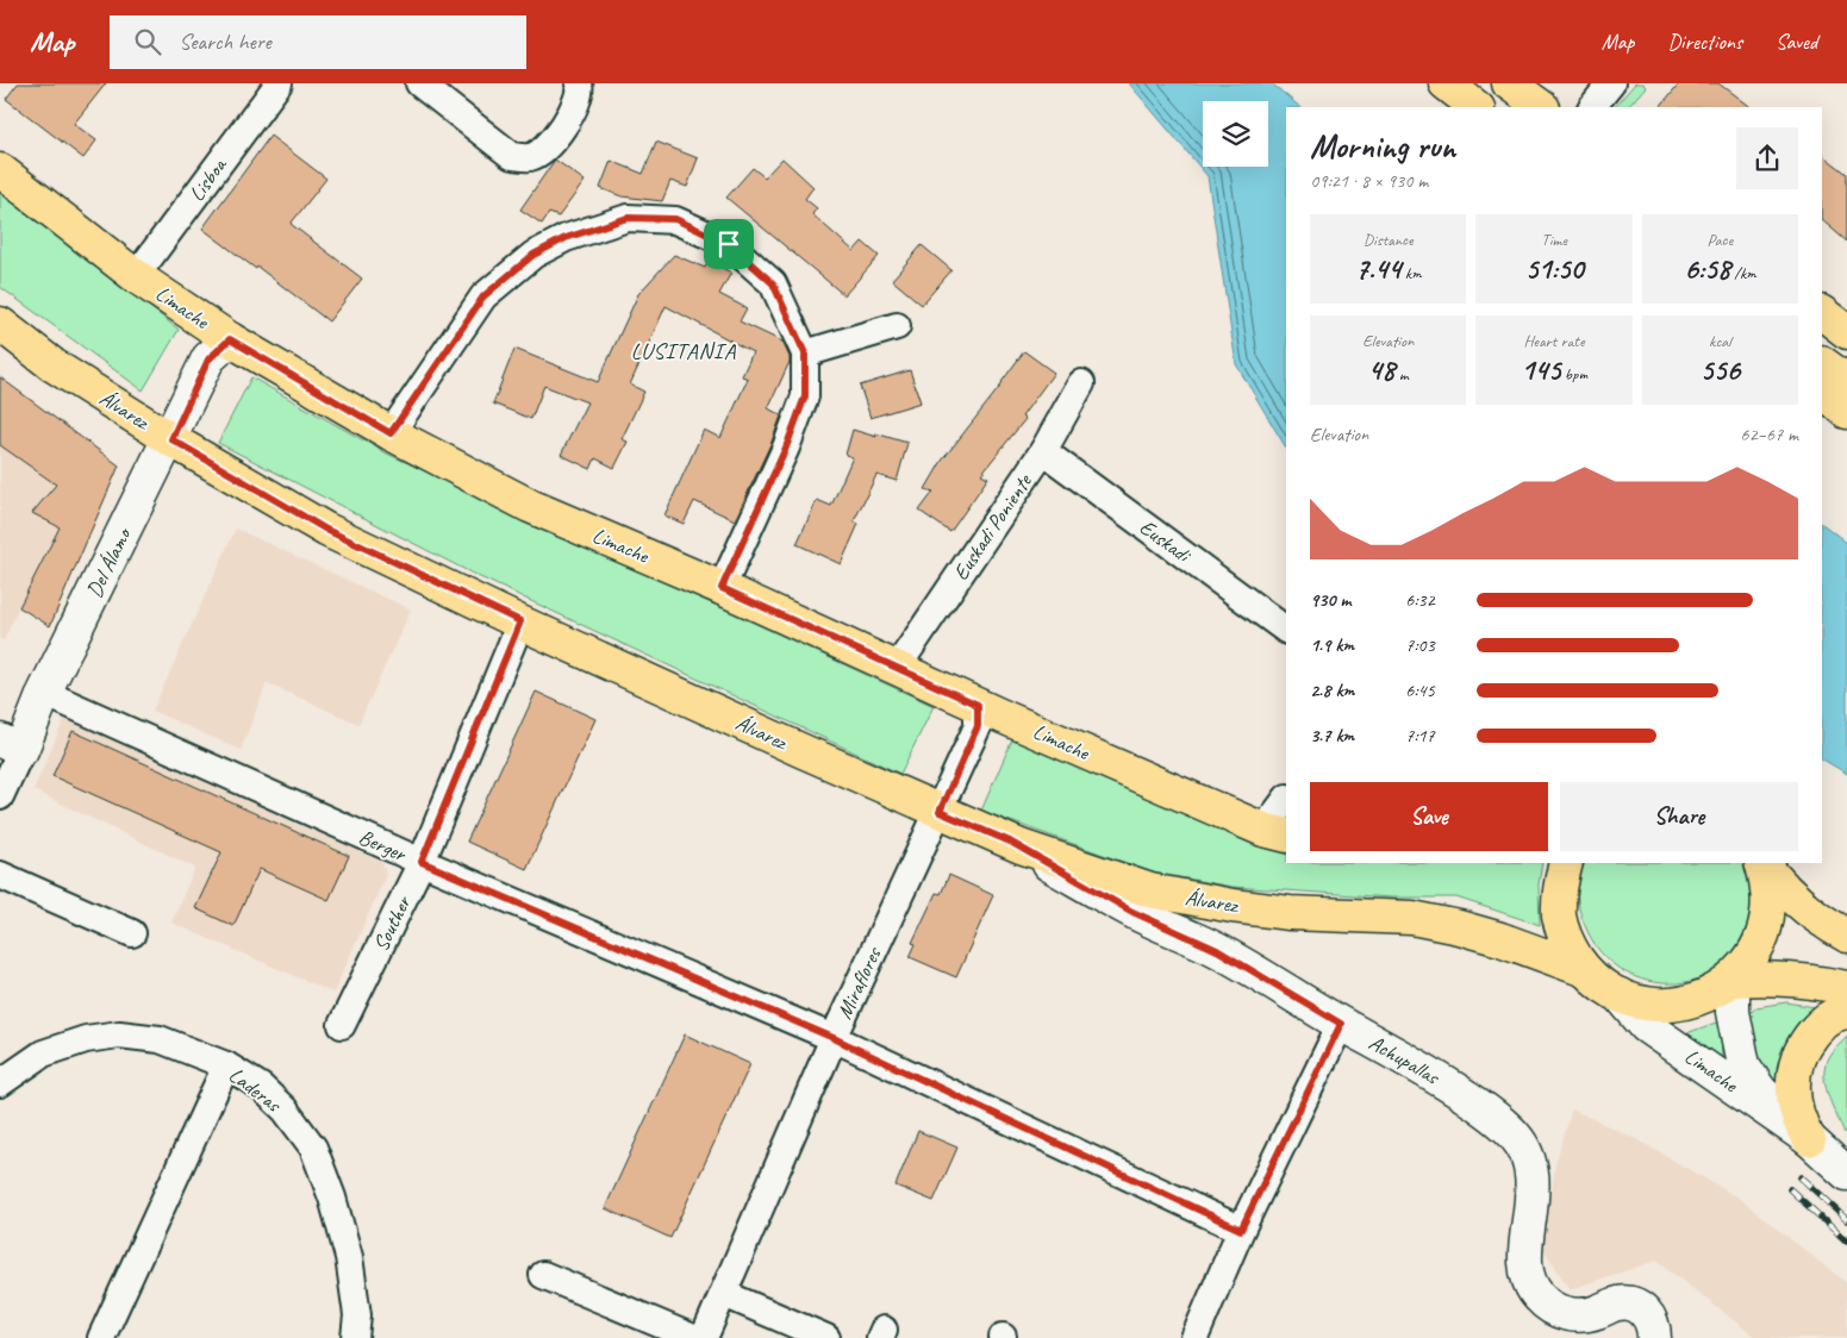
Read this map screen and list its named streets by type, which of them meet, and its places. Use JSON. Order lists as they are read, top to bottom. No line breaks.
{"streets":{"main road":["Limache","Álvarez"],"street":["Lisboa","Euskadi Poniente","Euskadi","Del Álamo","Berger","Souther","Miraflores","Achupallas","Laderas"]},"crossings":[["Lisboa","Limache"],["Limache","Álvarez"],["Limache","Euskadi Poniente"],["Limache","Del Álamo"],["Limache","Miraflores"],["Álvarez","Del Álamo"],["Álvarez","Souther"],["Álvarez","Miraflores"],["Álvarez","Achupallas"],["Euskadi Poniente","Euskadi"],["Del Álamo","Berger"],["Berger","Souther"],["Berger","Miraflores"]],"districts":["LUSITANIA"],"page":{"header":"Map","search":"Search here","nav":["Map","Directions","Saved"],"heading":["Morning run","09:21 · 8 × 930 m"],"stats":[["Distance","7.44 km"],["Time","51:50"],["Pace","6:58 /km"],["Elevation","48 m"],["Heart rate","145 bpm"],["kcal","556"]],"chart":["Elevation","62–67 m"],"list":[{"name":"930 m","note":"6:32"},{"name":"1.9 km","note":"7:03"},{"name":"2.8 km","note":"6:45"},{"name":"3.7 km","note":"7:17"}],"buttons":["Save","Share"]}}
